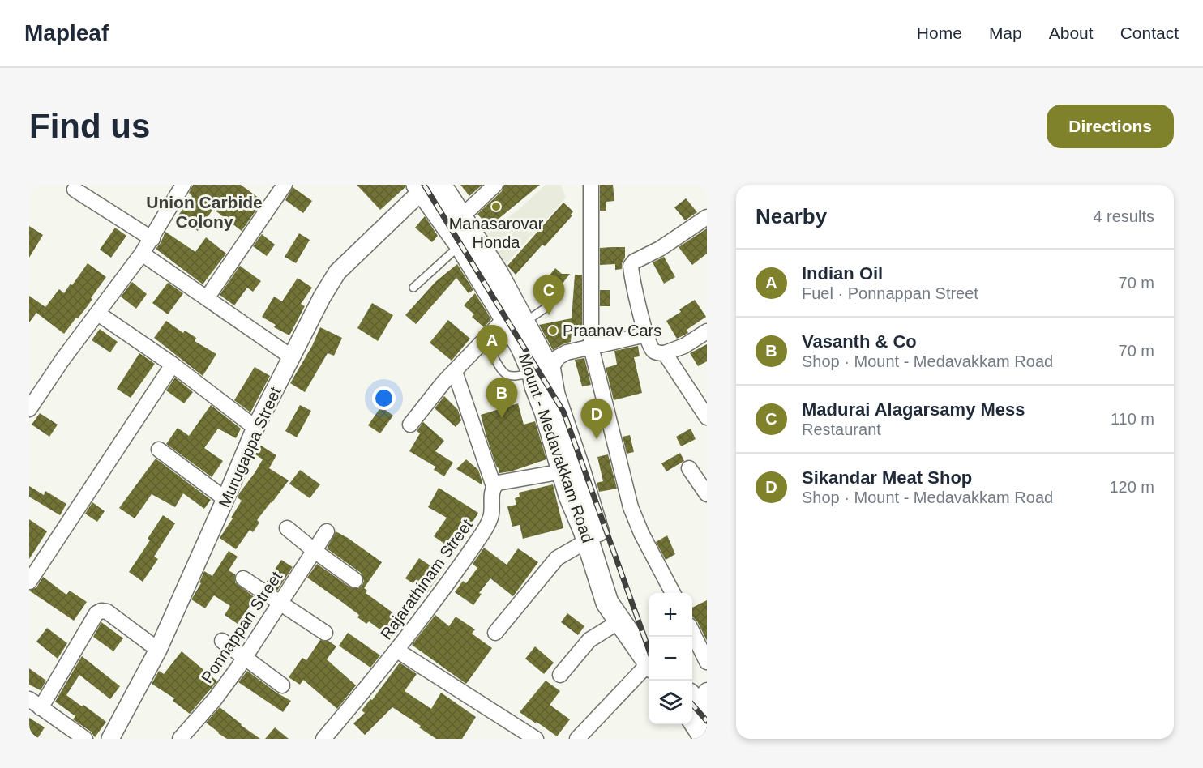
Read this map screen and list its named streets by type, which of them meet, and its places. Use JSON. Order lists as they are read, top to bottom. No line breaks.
{"streets":{"main road":["Mount - Medavakkam Road"],"street":["Murugappa Street","Rajarathinam Street","Ponnappan Street"]},"crossings":[["Murugappa Street","Mount - Medavakkam Road"]],"districts":["Union Carbide Colony"],"places":["Manasarovar Honda","Praanav Cars"],"page":{"header":"Mapleaf","nav":["Home","Map","About","Contact"],"buttons":"Directions","title":"Find us","heading":["Nearby","4 results"],"list":[{"mark":"A","name":"Indian Oil","note":"Fuel · Ponnappan Street","value":"70 m"},{"mark":"B","name":"Vasanth & Co","note":"Shop · Mount - Medavakkam Road","value":"70 m"},{"mark":"C","name":"Madurai Alagarsamy Mess","note":"Restaurant","value":"110 m"},{"mark":"D","name":"Sikandar Meat Shop","note":"Shop · Mount - Medavakkam Road","value":"120 m"}],"pins":["C","A","B","D"],"map_buttons":["+","−"]}}
